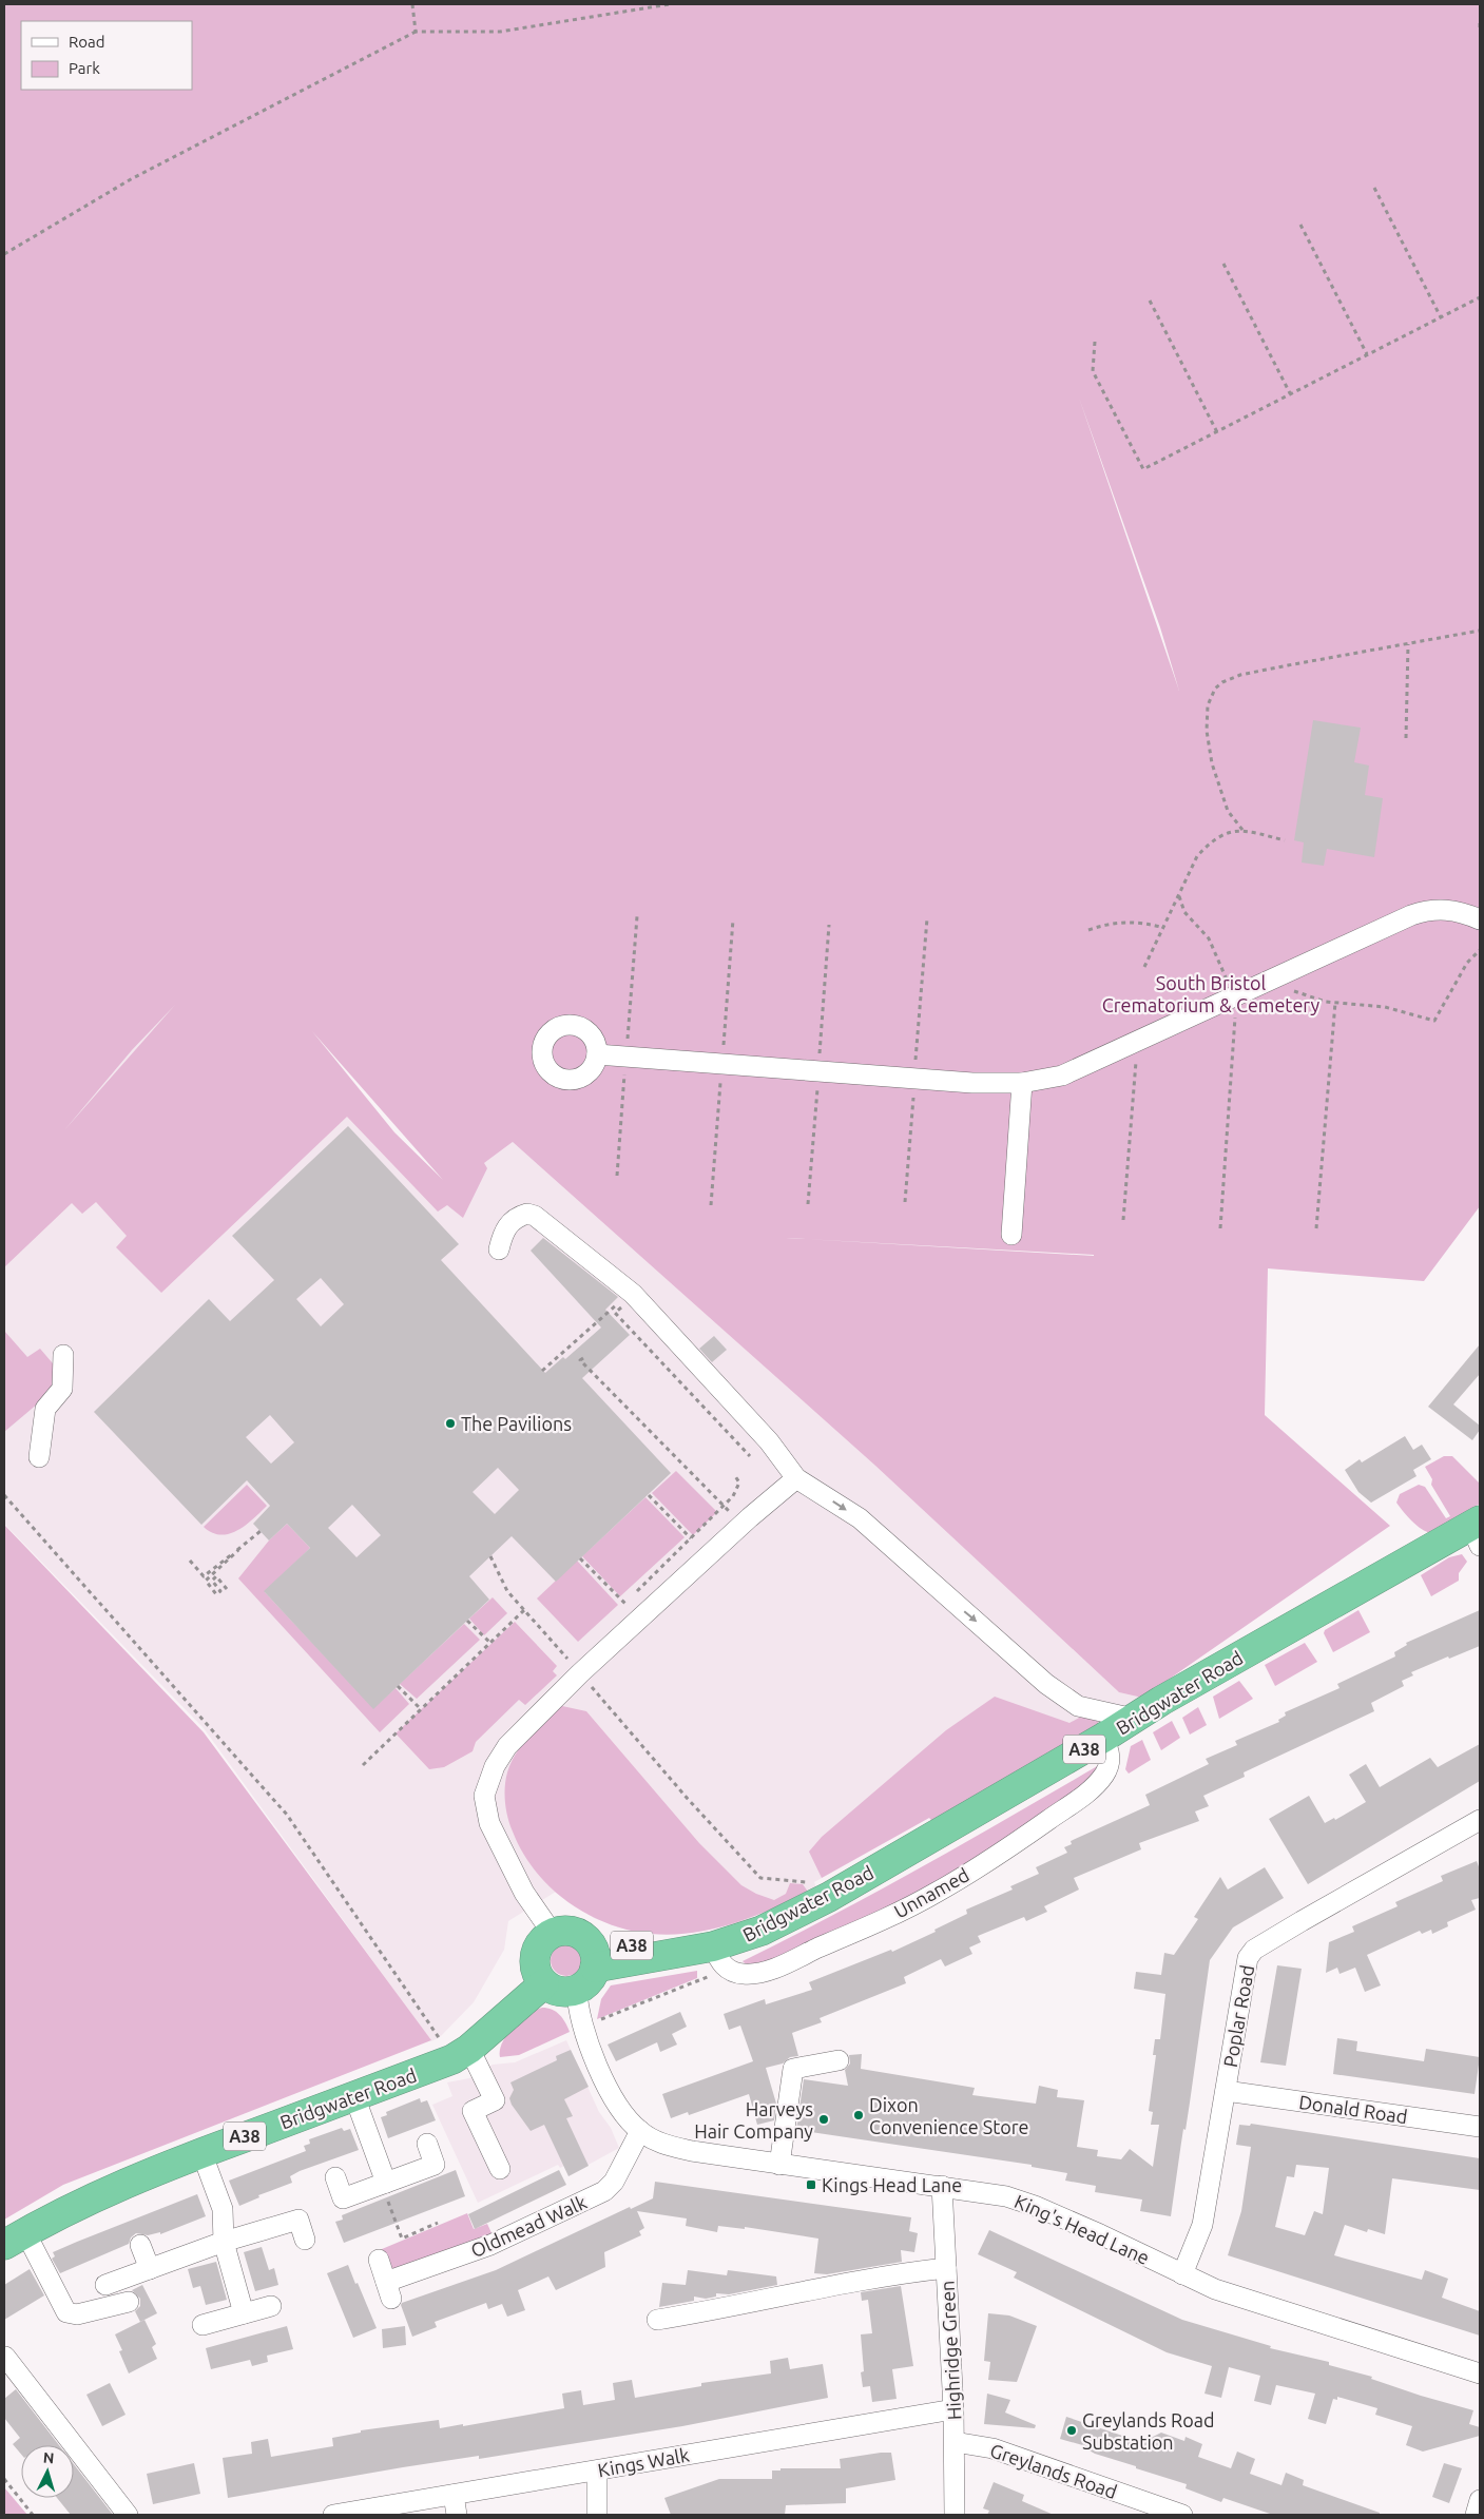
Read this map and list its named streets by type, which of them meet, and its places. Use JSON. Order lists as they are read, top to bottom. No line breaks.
{"streets":{"highway":["Bridgwater Road","A38"],"street":["Unnamed","Poplar Road","Donald Road","Oldmead Walk","King's Head Lane","Highridge Green","Kings Walk","Greylands Road"]},"crossings":[["Bridgwater Road","A38"],["Bridgwater Road","Unnamed"],["Bridgwater Road","King's Head Lane"],["A38","King's Head Lane"],["Poplar Road","Donald Road"],["Poplar Road","King's Head Lane"],["Oldmead Walk","King's Head Lane"],["King's Head Lane","Highridge Green"],["Highridge Green","Kings Walk"],["Highridge Green","Greylands Road"]],"parks":["South Bristol Crematorium & Cemetery"],"places":{"other":["The Pavilions","Dixon Convenience Store","Harveys Hair Company","Greylands Road Substation"],"transit":["Kings Head Lane"]},"legend":["Road","Park"],"north":"top"}
